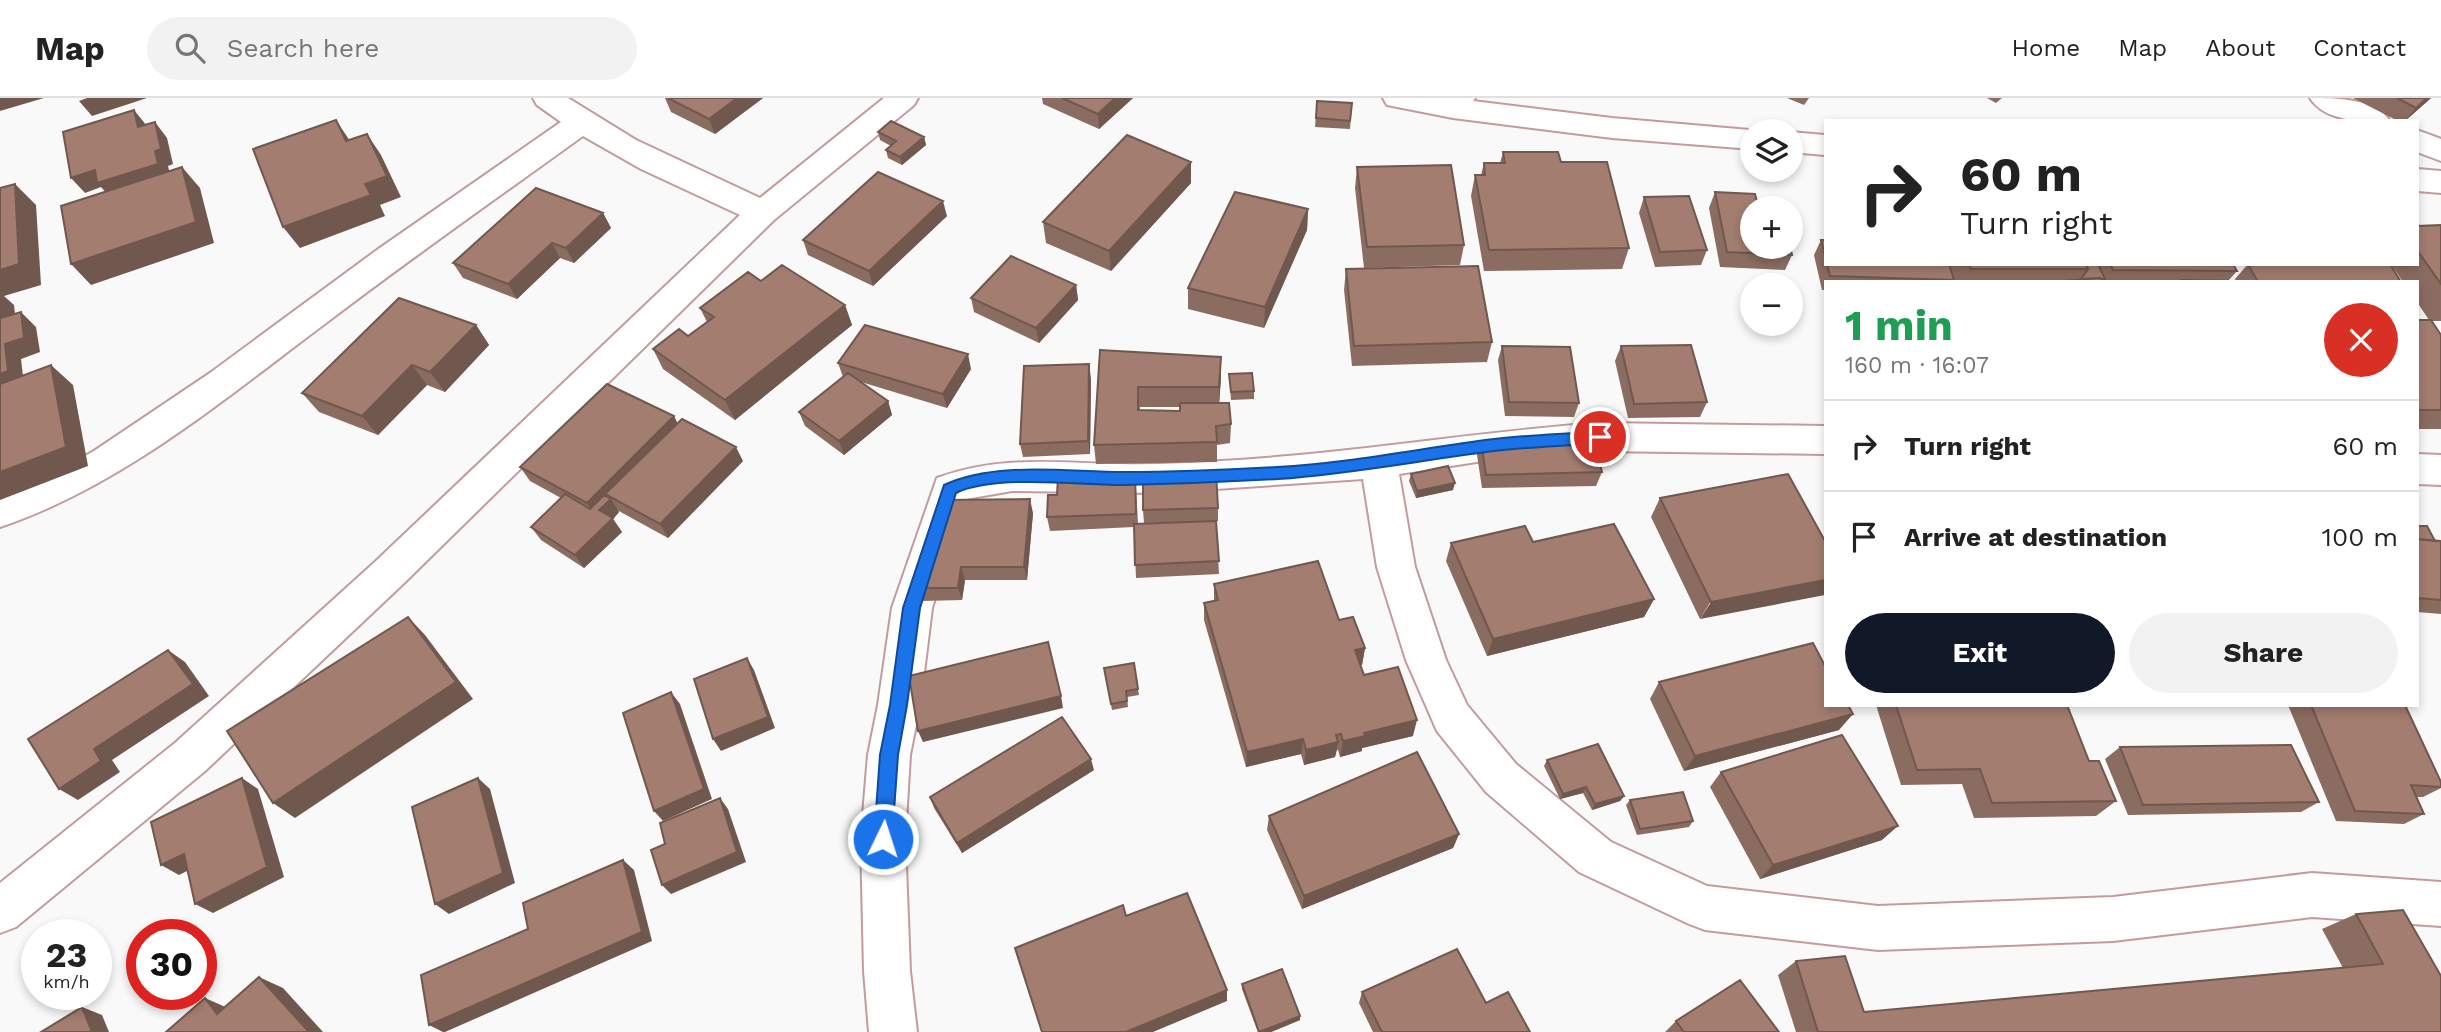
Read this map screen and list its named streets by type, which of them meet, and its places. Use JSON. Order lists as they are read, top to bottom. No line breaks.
{"page":{"header":"Map","search":"Search here","nav":["Home","Map","About","Contact"],"map_buttons":["+","−"],"turn":["60 m","Turn right"],"heading":["1 min","160 m · 16:07"],"list":[{"name":"Turn right","value":"60 m"},{"name":"Arrive at destination","value":"100 m"}],"buttons":["Exit","Share"],"speed":"23 km/h","limit":"30"}}
